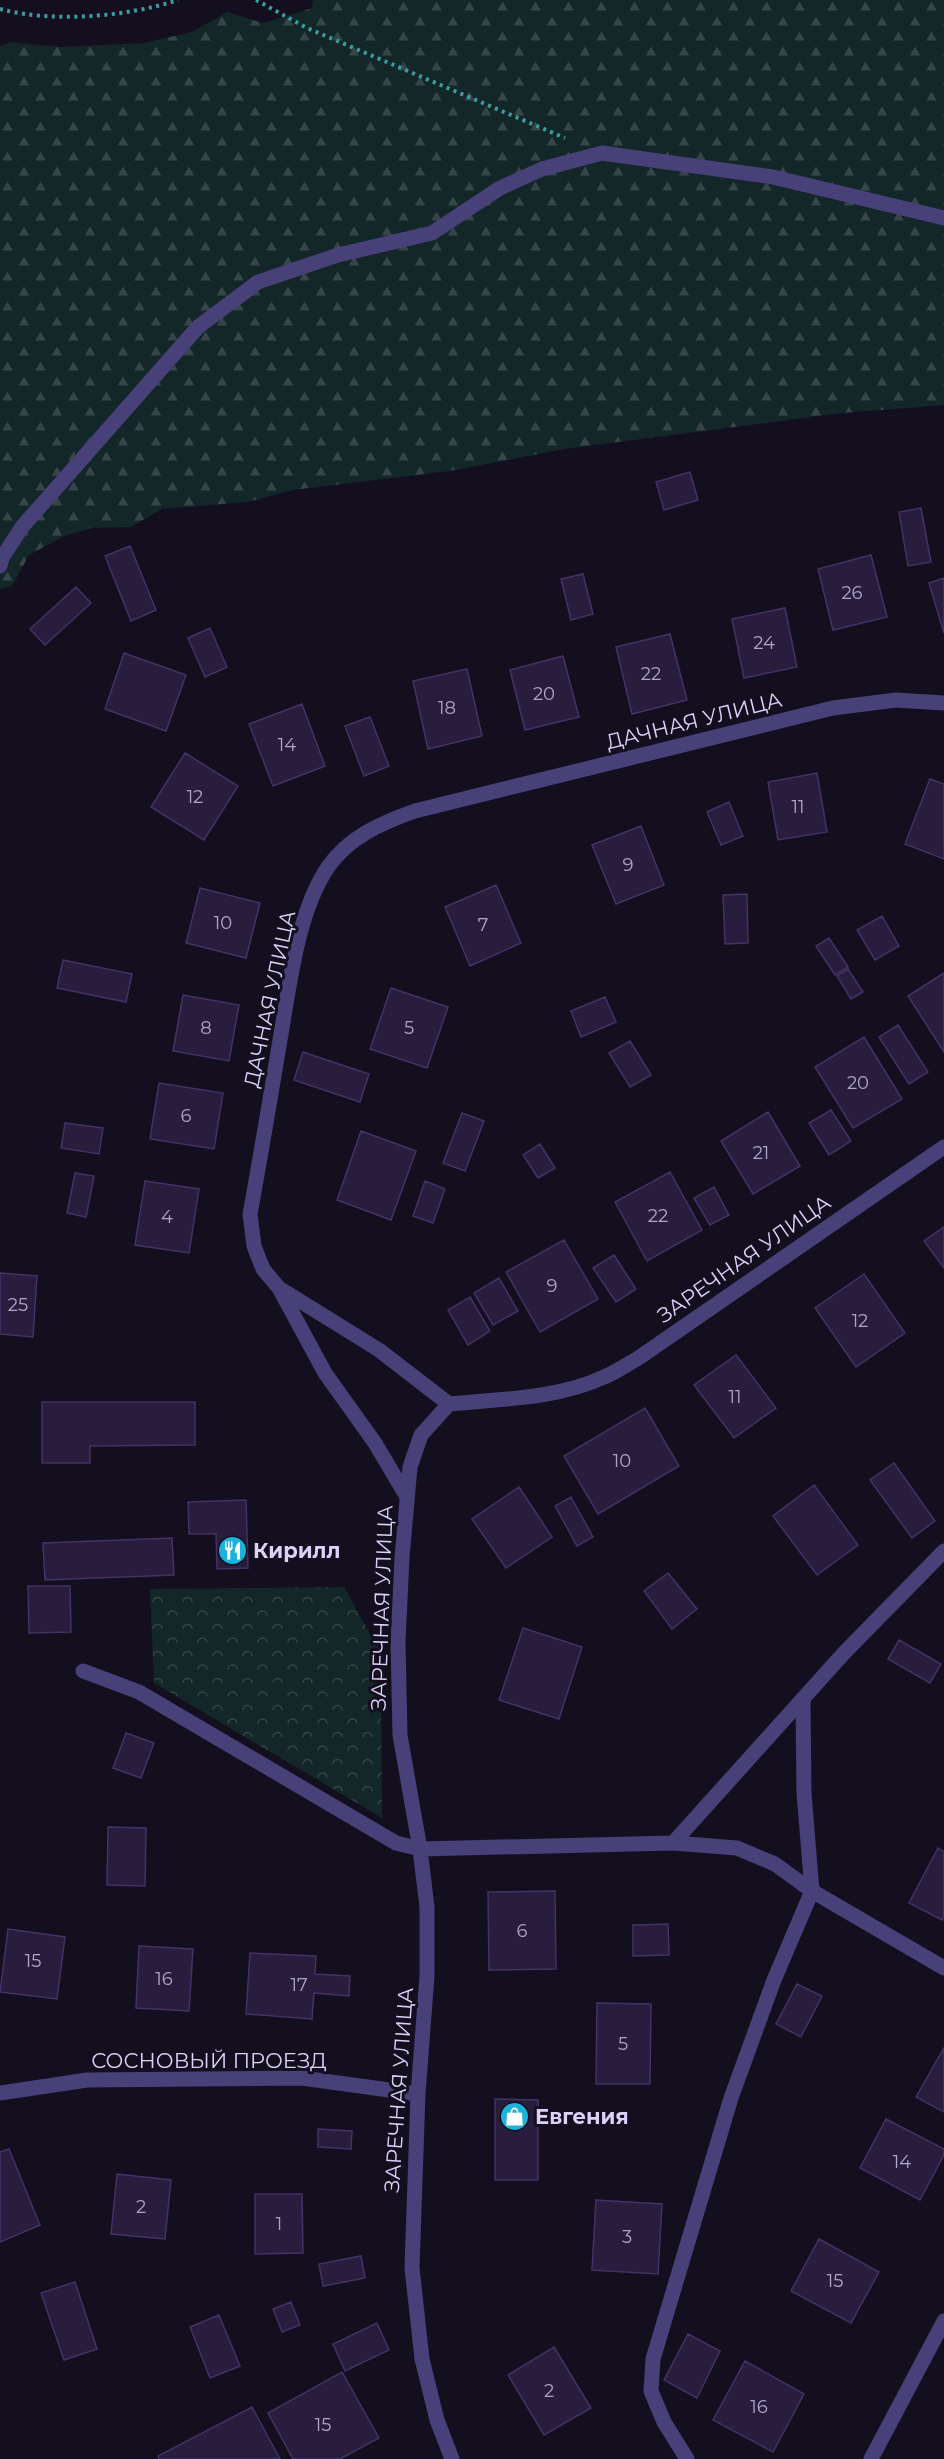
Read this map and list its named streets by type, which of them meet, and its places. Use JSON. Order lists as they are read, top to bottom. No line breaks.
{"streets":{"street":["ДАЧНАЯ УЛИЦА","ЗАРЕЧНАЯ УЛИЦА","СОСНОВЫЙ ПРОЕЗД"]},"crossings":[["ДАЧНАЯ УЛИЦА","ЗАРЕЧНАЯ УЛИЦА"],["ЗАРЕЧНАЯ УЛИЦА","СОСНОВЫЙ ПРОЕЗД"]],"places":{"restaurant":["Кирилл"],"shop":["Евгения"]},"house_numbers":["26","24","22","20","18","14","12","11","9","10","7","8","5","20","6","21","22","4","9","25","12","11","10","6","15","16","17","5","14","2","1","3","15","2","16","15"]}
